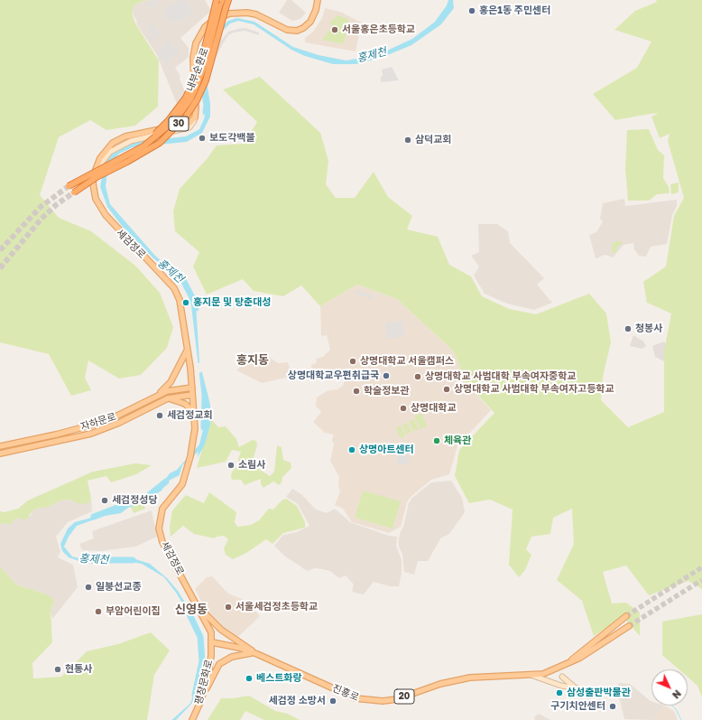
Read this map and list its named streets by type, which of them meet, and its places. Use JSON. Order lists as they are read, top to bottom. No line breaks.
{"streets":{"highway":["내부순환로","30"],"main road":["세검정로","자하문로","평창문화로","진흥로","20"]},"crossings":[["세검정로","자하문로"],["세검정로","평창문화로"],["세검정로","진흥로"],["평창문화로","진흥로"]],"districts":["홍지동","신영동"],"water":["홍제천"],"places":["홍은1동 주민센터","서울홍은초등학교","보도각백불","삼덕교회","홍지문 및 탕춘대성","청봉사","상명대학교 서울캠퍼스","상명대학교우편취급국","상명대학교 사범대학 부속여자중학교","상명대학교 사범대학 부속여자고등학교","학술정보관","상명대학교","세검정교회","체육관","상명아트센터","소림사","세검정성당","일붕선교종","서울세검정초등학교","부암어린이집","현통사","베스트화랑","삼성출판박물관","세검정 소방서","구기치안센터"],"north":"bottom right"}
